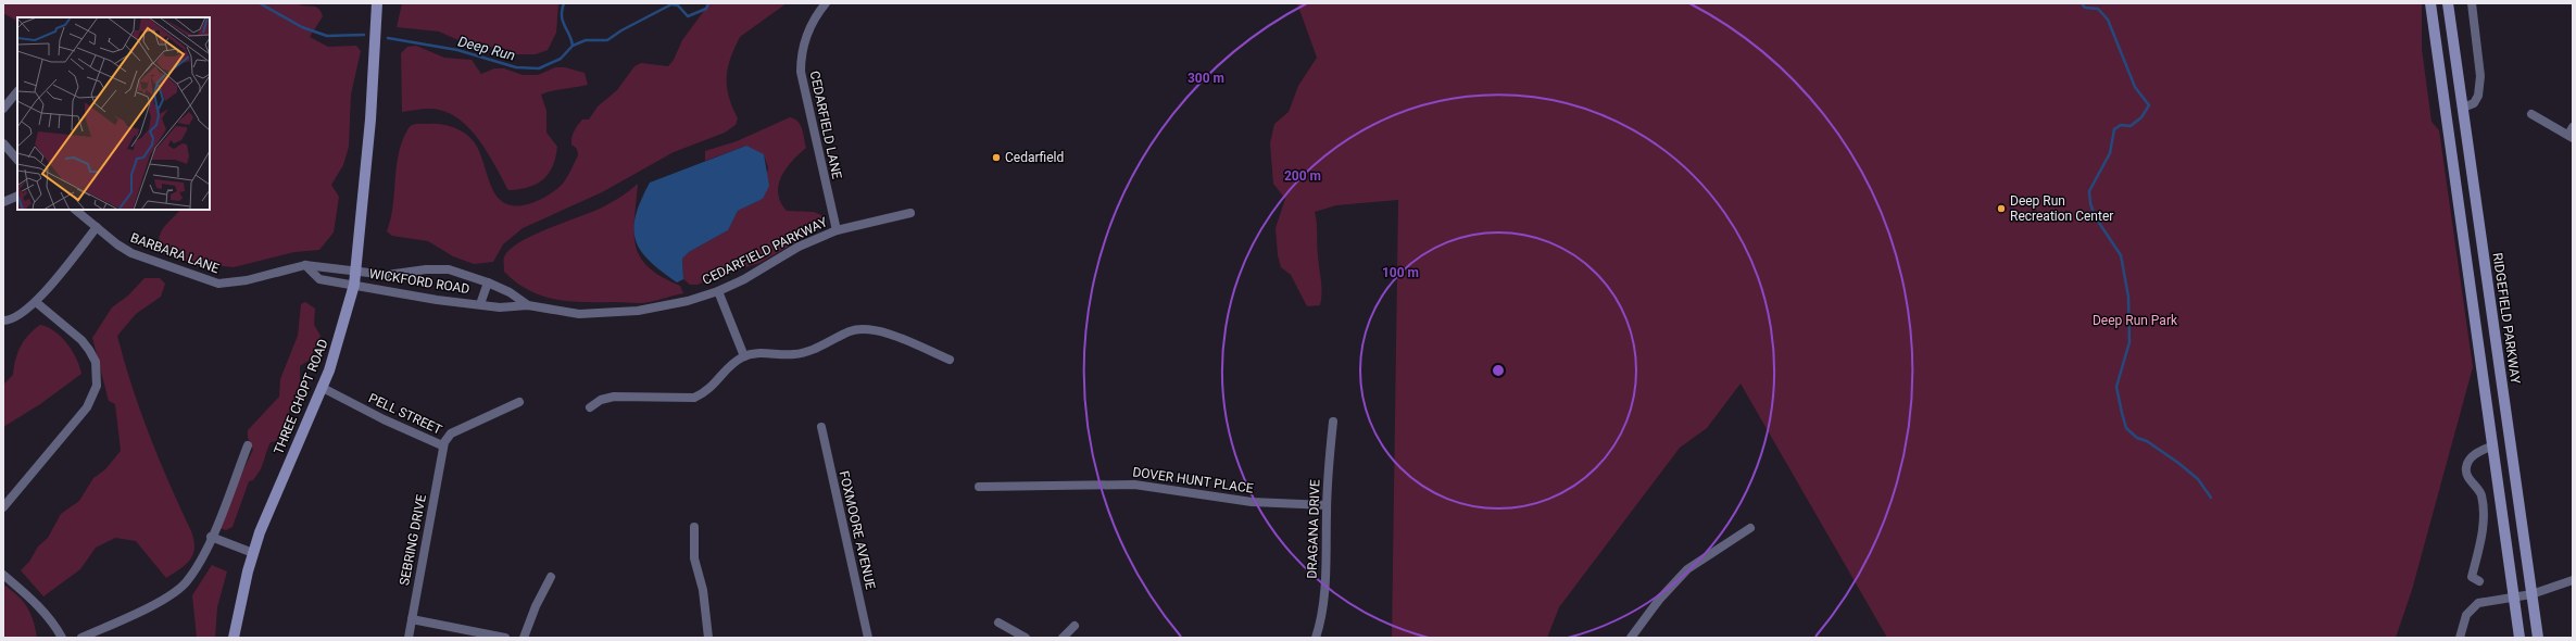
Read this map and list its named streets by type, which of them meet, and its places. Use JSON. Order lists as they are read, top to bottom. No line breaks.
{"streets":{"main road":["RIDGEFIELD PARKWAY","THREE CHOPT ROAD"],"street":["CEDARFIELD LANE","CEDARFIELD PARKWAY","BARBARA LANE","WICKFORD ROAD","PELL STREET","DOVER HUNT PLACE","DRAGANA DRIVE","FOXMOORE AVENUE","SEBRING DRIVE"]},"crossings":[["CEDARFIELD LANE","CEDARFIELD PARKWAY"],["CEDARFIELD PARKWAY","WICKFORD ROAD"],["BARBARA LANE","WICKFORD ROAD"],["BARBARA LANE","THREE CHOPT ROAD"],["WICKFORD ROAD","THREE CHOPT ROAD"],["THREE CHOPT ROAD","PELL STREET"],["PELL STREET","SEBRING DRIVE"],["DOVER HUNT PLACE","DRAGANA DRIVE"]],"water":["Deep Run"],"parks":["Deep Run Park"],"places":["Cedarfield","Deep Run Recreation Center"],"rings":["300 m","200 m","100 m"]}
